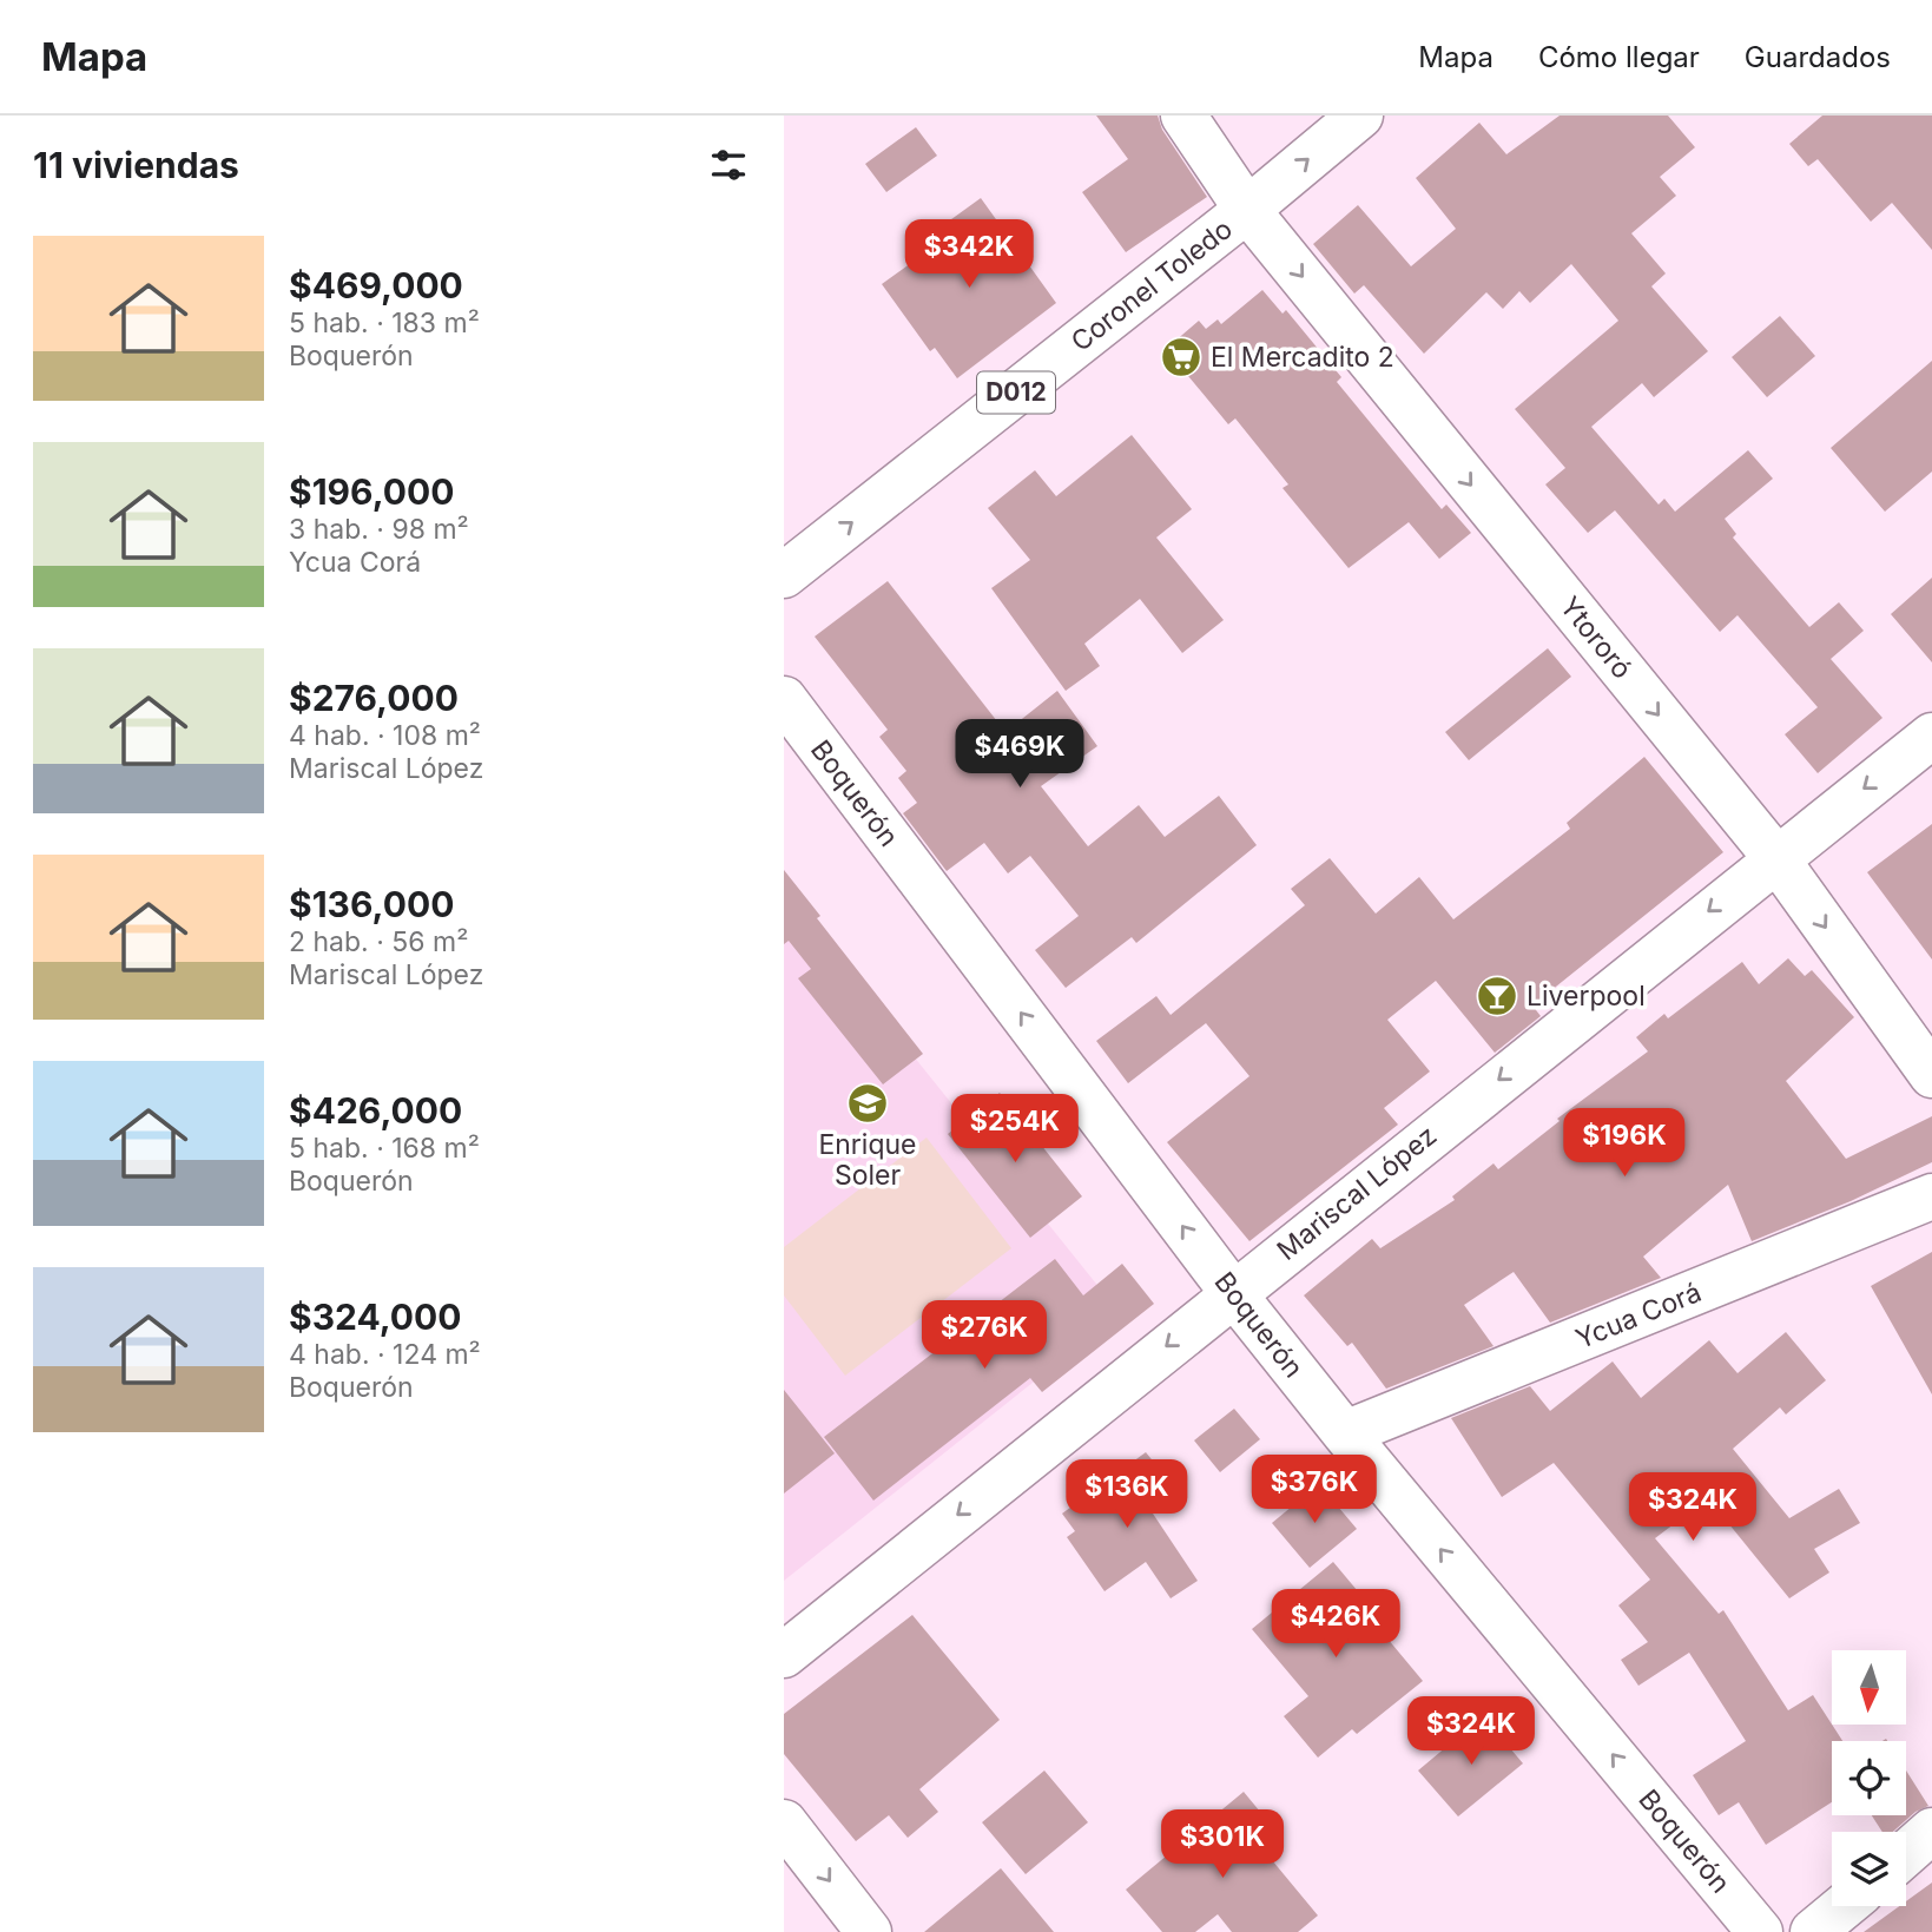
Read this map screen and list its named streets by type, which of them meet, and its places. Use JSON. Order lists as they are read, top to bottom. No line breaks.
{"streets":{"street":["Coronel Toledo","D012","Ytororó","Boquerón","Mariscal López","Ycua Corá"]},"crossings":[["Coronel Toledo","D012"],["Coronel Toledo","Ytororó"],["D012","Ytororó"],["Ytororó","Mariscal López"],["Boquerón","Mariscal López"],["Boquerón","Ycua Corá"]],"one_way":["Coronel Toledo","Ytororó","Boquerón","Mariscal López"],"places":{"supermarket":["El Mercadito 2"],"bar":["Liverpool"],"school or university":["Enrique Soler"]},"north":"bottom","page":{"header":"Mapa","nav":["Mapa","Cómo llegar","Guardados"],"heading":"11 viviendas","list":[{"name":"$469,000","note":"5 hab. · 183 m² · Boquerón"},{"name":"$196,000","note":"3 hab. · 98 m² · Ycua Corá"},{"name":"$276,000","note":"4 hab. · 108 m² · Mariscal López"},{"name":"$136,000","note":"2 hab. · 56 m² · Mariscal López"},{"name":"$426,000","note":"5 hab. · 168 m² · Boquerón"},{"name":"$324,000","note":"4 hab. · 124 m² · Boquerón"}],"price":["$342K","$469K","$254K","$196K","$276K","$376K","$136K","$324K","$426K","$324K","$301K"]}}
